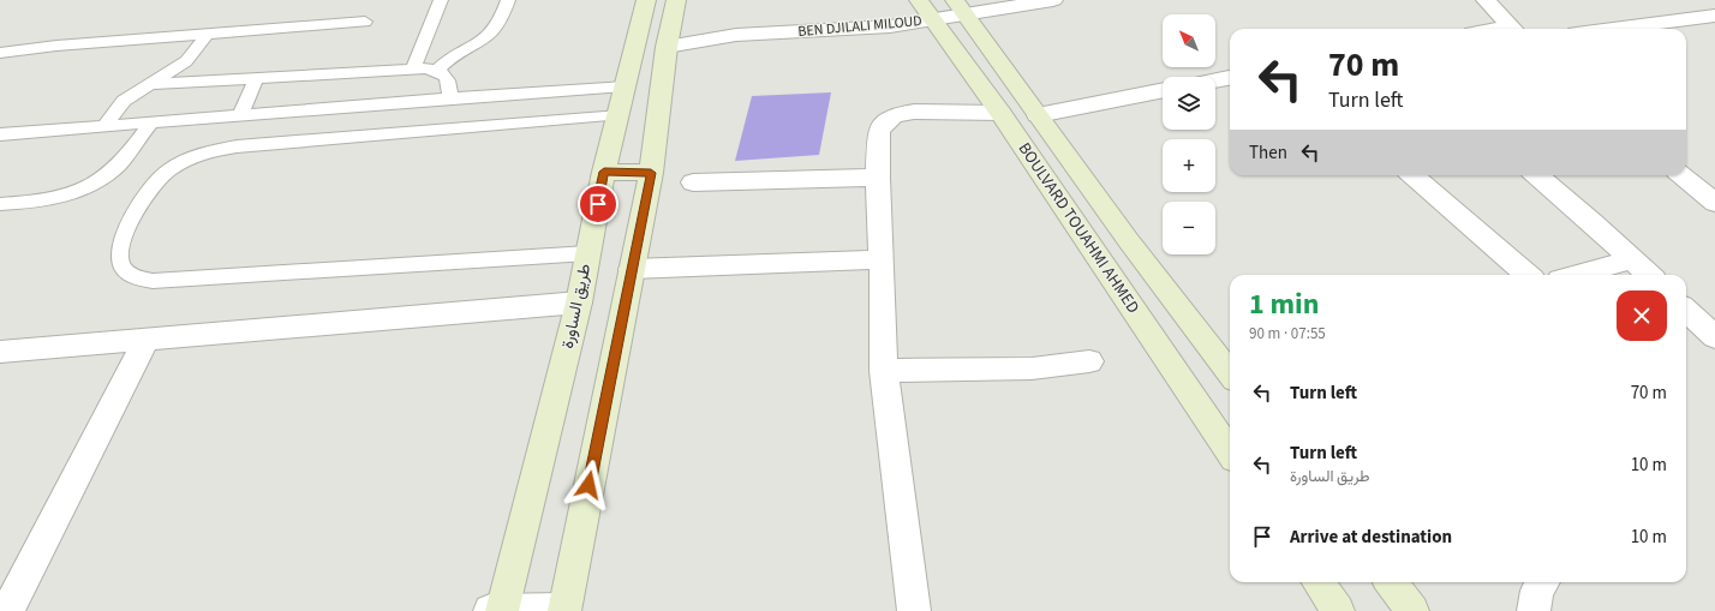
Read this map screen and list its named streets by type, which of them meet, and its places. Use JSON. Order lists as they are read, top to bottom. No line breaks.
{"streets":{"main road":["BOULVARD TOUAHMI AHMED","طريق الساورة"],"street":["BEN DJILALI MILOUD"]},"crossings":[["BEN DJILALI MILOUD","BOULVARD TOUAHMI AHMED"]],"north":"top left","page":{"map_buttons":["+","−"],"turn":["70 m","Turn left"],"then":"Then","heading":["1 min","90 m · 07:55"],"list":[{"name":"Turn left","value":"70 m"},{"name":"Turn left","note":"طريق الساورة","value":"10 m"},{"name":"Arrive at destination","value":"10 m"}]}}
